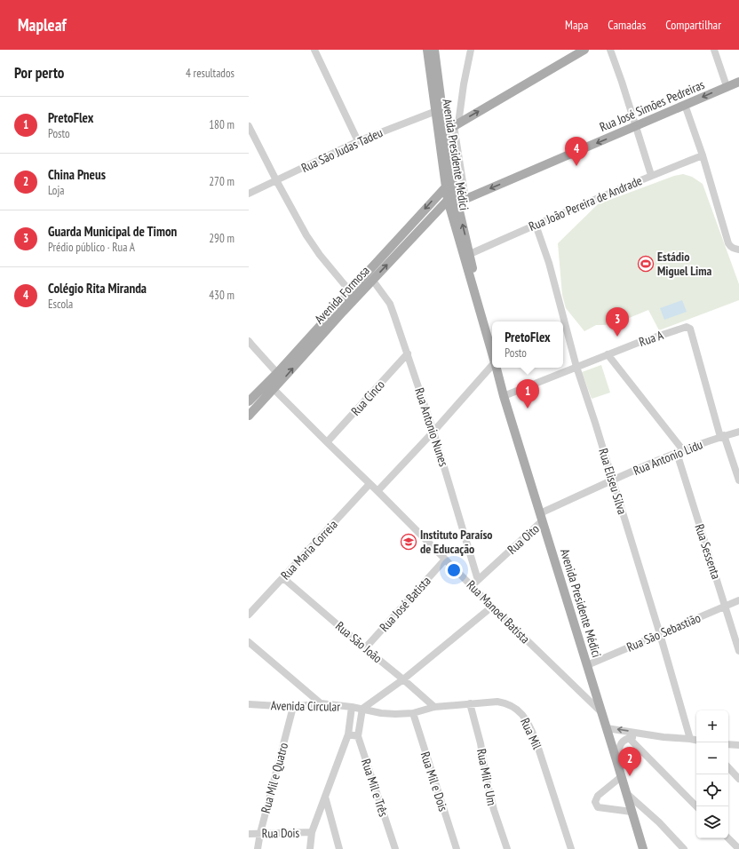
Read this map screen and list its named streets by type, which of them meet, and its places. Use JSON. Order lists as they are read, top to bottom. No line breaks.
{"streets":{"main road":["Rua José Simões Pedreiras","Avenida Presidente Médici","Avenida Formosa"],"street":["Rua São Judas Tadeu","Rua João Pereira de Andrade","Rua A","Rua Cinco","Rua Antonio Nunes","Rua Antonio Lidu","Rua Eliseu Silva","Rua Oito","Rua Maria Correia","Rua Sessenta","Rua José Batista","Rua Manoel Batista","Rua São Sebastião","Rua São João","Avenida Circular","Rua Mil","Rua Mil e Um","Rua Mil e Quatro","Rua Mil e Dois","Rua Mil e Três","Rua Dois"]},"crossings":[["Rua José Simões Pedreiras","Avenida Presidente Médici"],["Rua São Judas Tadeu","Avenida Presidente Médici"],["Avenida Presidente Médici","Rua João Pereira de Andrade"],["Avenida Presidente Médici","Avenida Formosa"],["Avenida Presidente Médici","Rua Antonio Lidu"],["Avenida Presidente Médici","Rua Oito"],["Avenida Presidente Médici","Rua Manoel Batista"],["Avenida Presidente Médici","Rua São Sebastião"],["Rua João Pereira de Andrade","Rua Eliseu Silva"],["Avenida Formosa","Rua Antonio Nunes"],["Avenida Formosa","Rua Manoel Batista"],["Rua A","Rua Antonio Lidu"],["Rua A","Rua Eliseu Silva"],["Rua Cinco","Rua Antonio Nunes"],["Rua Cinco","Rua Manoel Batista"],["Rua Antonio Nunes","Rua Oito"],["Rua Antonio Lidu","Rua Eliseu Silva"],["Rua Antonio Lidu","Rua Oito"],["Rua Antonio Lidu","Rua Sessenta"],["Rua Eliseu Silva","Rua São Sebastião"],["Rua Oito","Rua Manoel Batista"],["Rua Maria Correia","Rua Manoel Batista"],["Rua Maria Correia","Rua São João"],["Rua Sessenta","Rua São Sebastião"],["Rua José Batista","Rua Manoel Batista"],["Rua José Batista","Rua São João"],["Rua São João","Rua Mil"],["Avenida Circular","Rua Mil"],["Avenida Circular","Rua Mil e Quatro"],["Rua Mil","Rua Mil e Um"],["Rua Mil","Rua Mil e Dois"],["Rua Mil e Quatro","Rua Dois"]],"places":{"sports":["Estádio Miguel Lima"],"school or university":["Instituto Paraíso de Educação"]},"page":{"header":"Mapleaf","nav":["Mapa","Camadas","Compartilhar"],"heading":["Por perto","4 resultados"],"list":[{"mark":"1","name":"PretoFlex","note":"Posto","value":"180 m"},{"mark":"2","name":"China Pneus","note":"Loja","value":"270 m"},{"mark":"3","name":"Guarda Municipal de Timon","note":"Prédio público · Rua A","value":"290 m"},{"mark":"4","name":"Colégio Rita Miranda","note":"Escola","value":"430 m"}],"pins":["4","3","1","2"],"popup":["PretoFlex","Posto"],"map_buttons":["+","−"]}}
